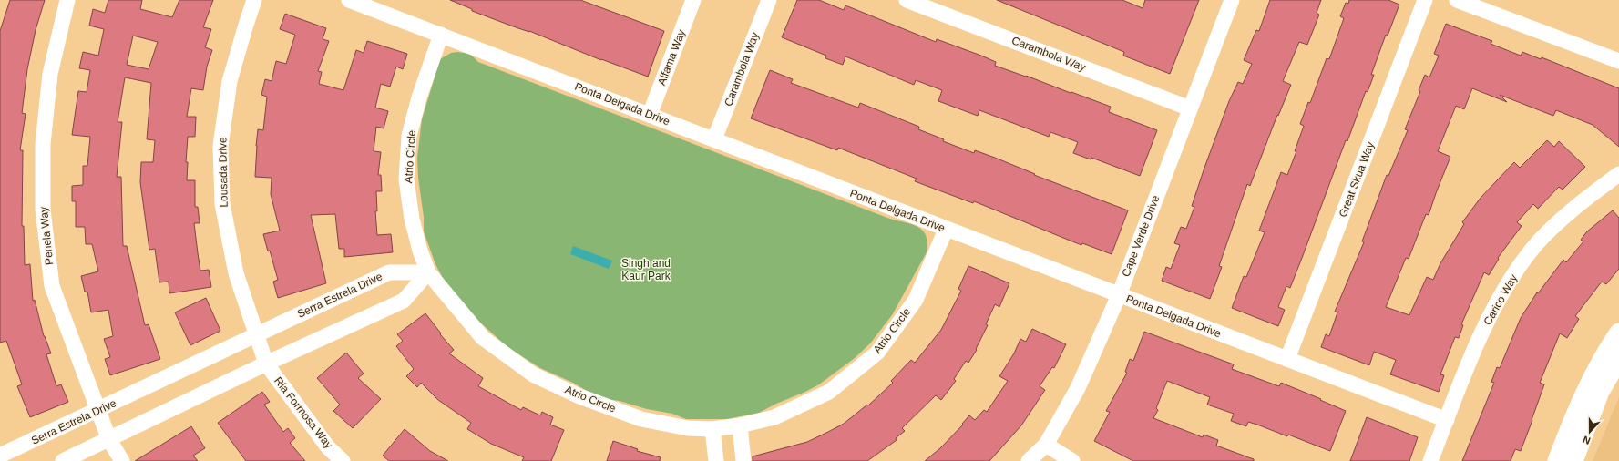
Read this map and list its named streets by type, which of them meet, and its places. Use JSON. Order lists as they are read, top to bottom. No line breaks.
{"streets":{"street":["Carambola Way","Alfama Way","Ponta Delgada Drive","Atrio Circle","Lousada Drive","Great Skua Way","Penela Way","Cape Verde Drive","Serra Estrela Drive","Carico Way","Ria Formosa Way"]},"crossings":[["Carambola Way","Ponta Delgada Drive"],["Carambola Way","Cape Verde Drive"],["Alfama Way","Ponta Delgada Drive"],["Ponta Delgada Drive","Atrio Circle"],["Ponta Delgada Drive","Great Skua Way"],["Ponta Delgada Drive","Cape Verde Drive"],["Ponta Delgada Drive","Carico Way"],["Atrio Circle","Serra Estrela Drive"],["Lousada Drive","Serra Estrela Drive"],["Lousada Drive","Ria Formosa Way"],["Penela Way","Serra Estrela Drive"]],"parks":["Singh and Kaur Park"],"north":"bottom"}
